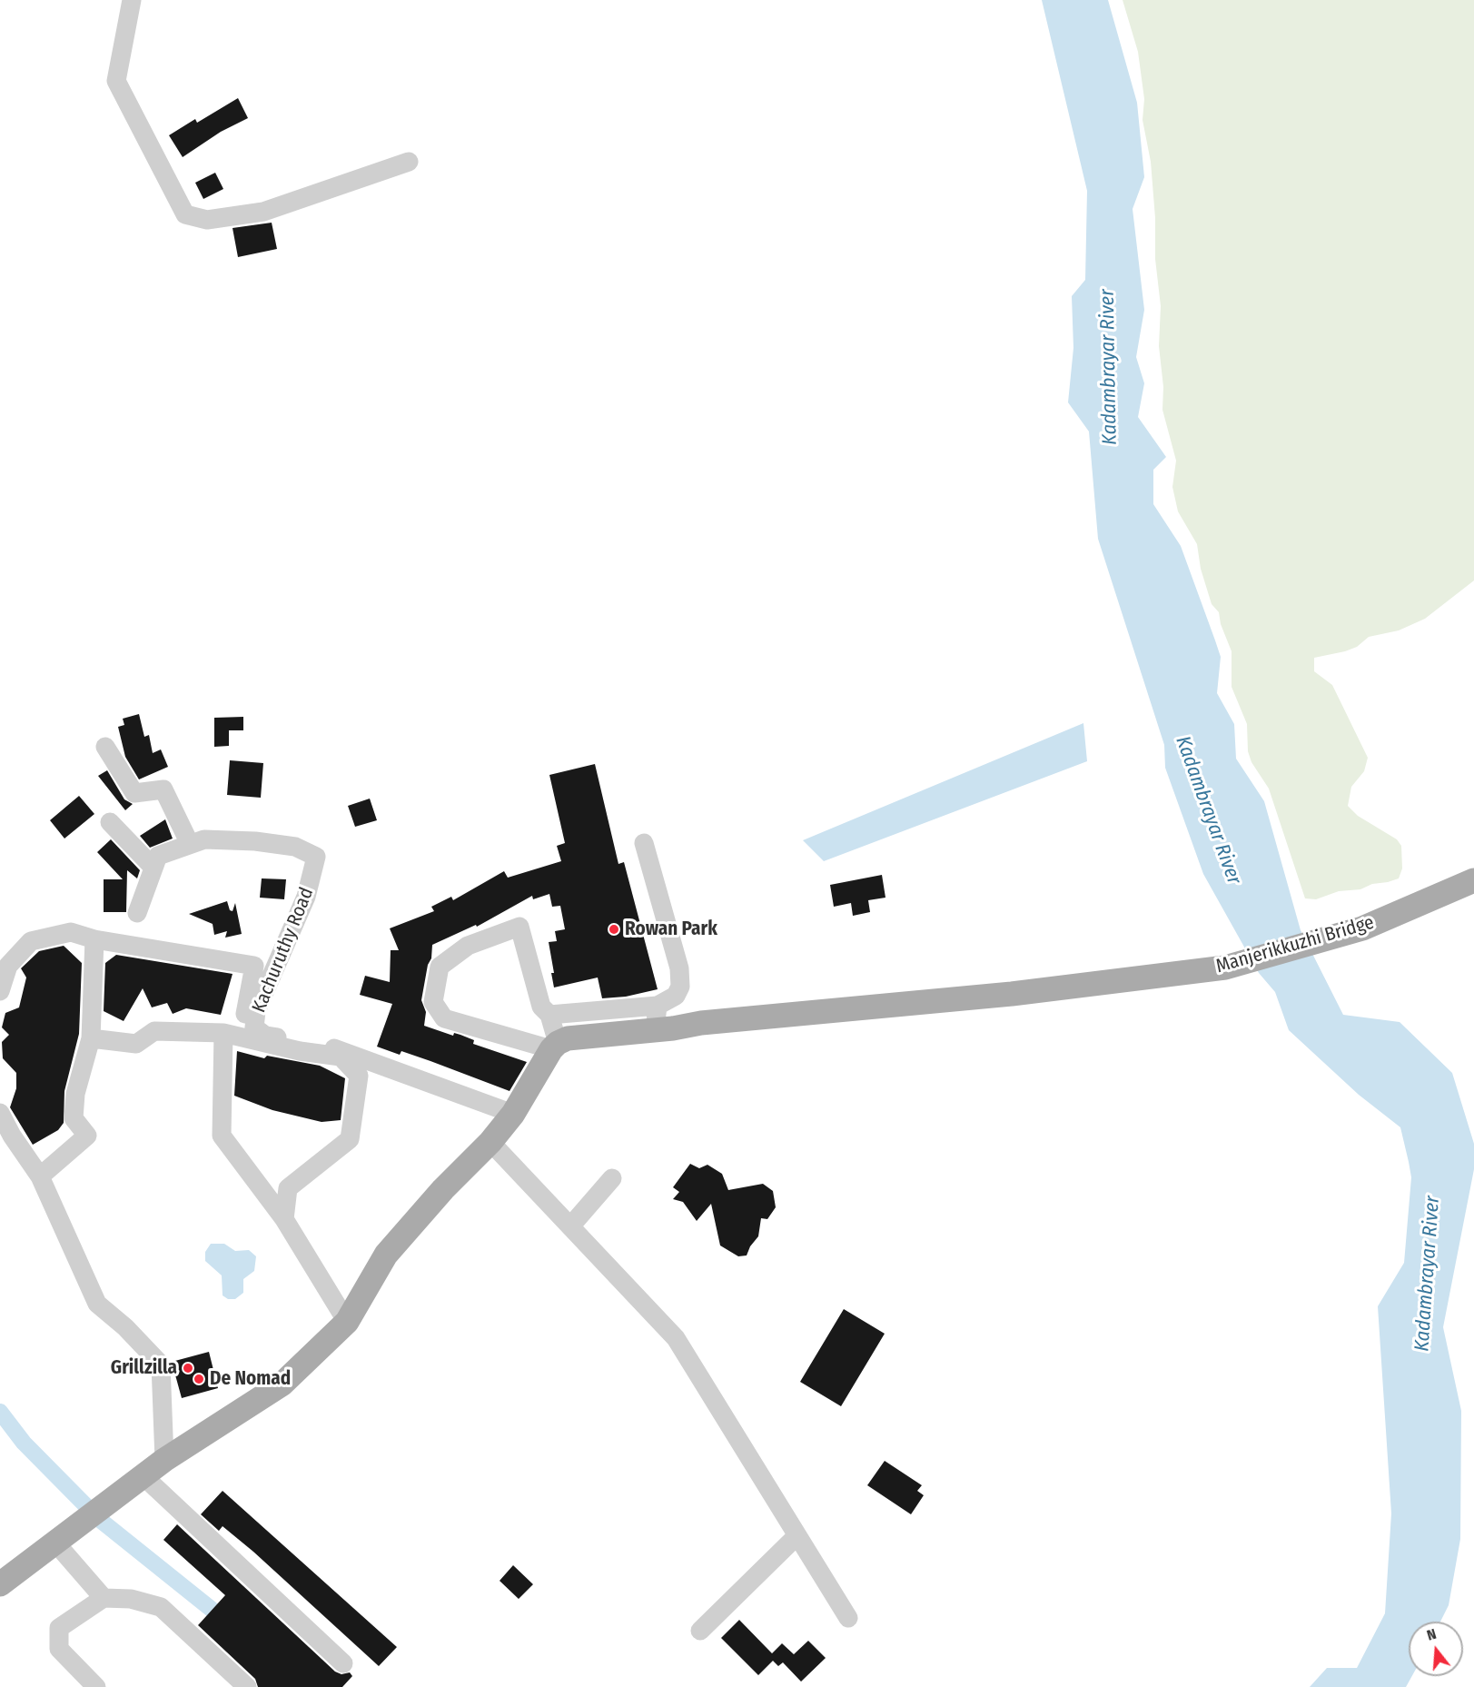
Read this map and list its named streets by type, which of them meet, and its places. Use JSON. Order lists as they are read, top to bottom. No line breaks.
{"streets":{"main road":["Manjerikkuzhi Bridge"],"street":["Kachuruthy Road"]},"water":["Kadambrayar River"],"places":["Rowan Park","Grillzilla","De Nomad"],"north":"top"}
